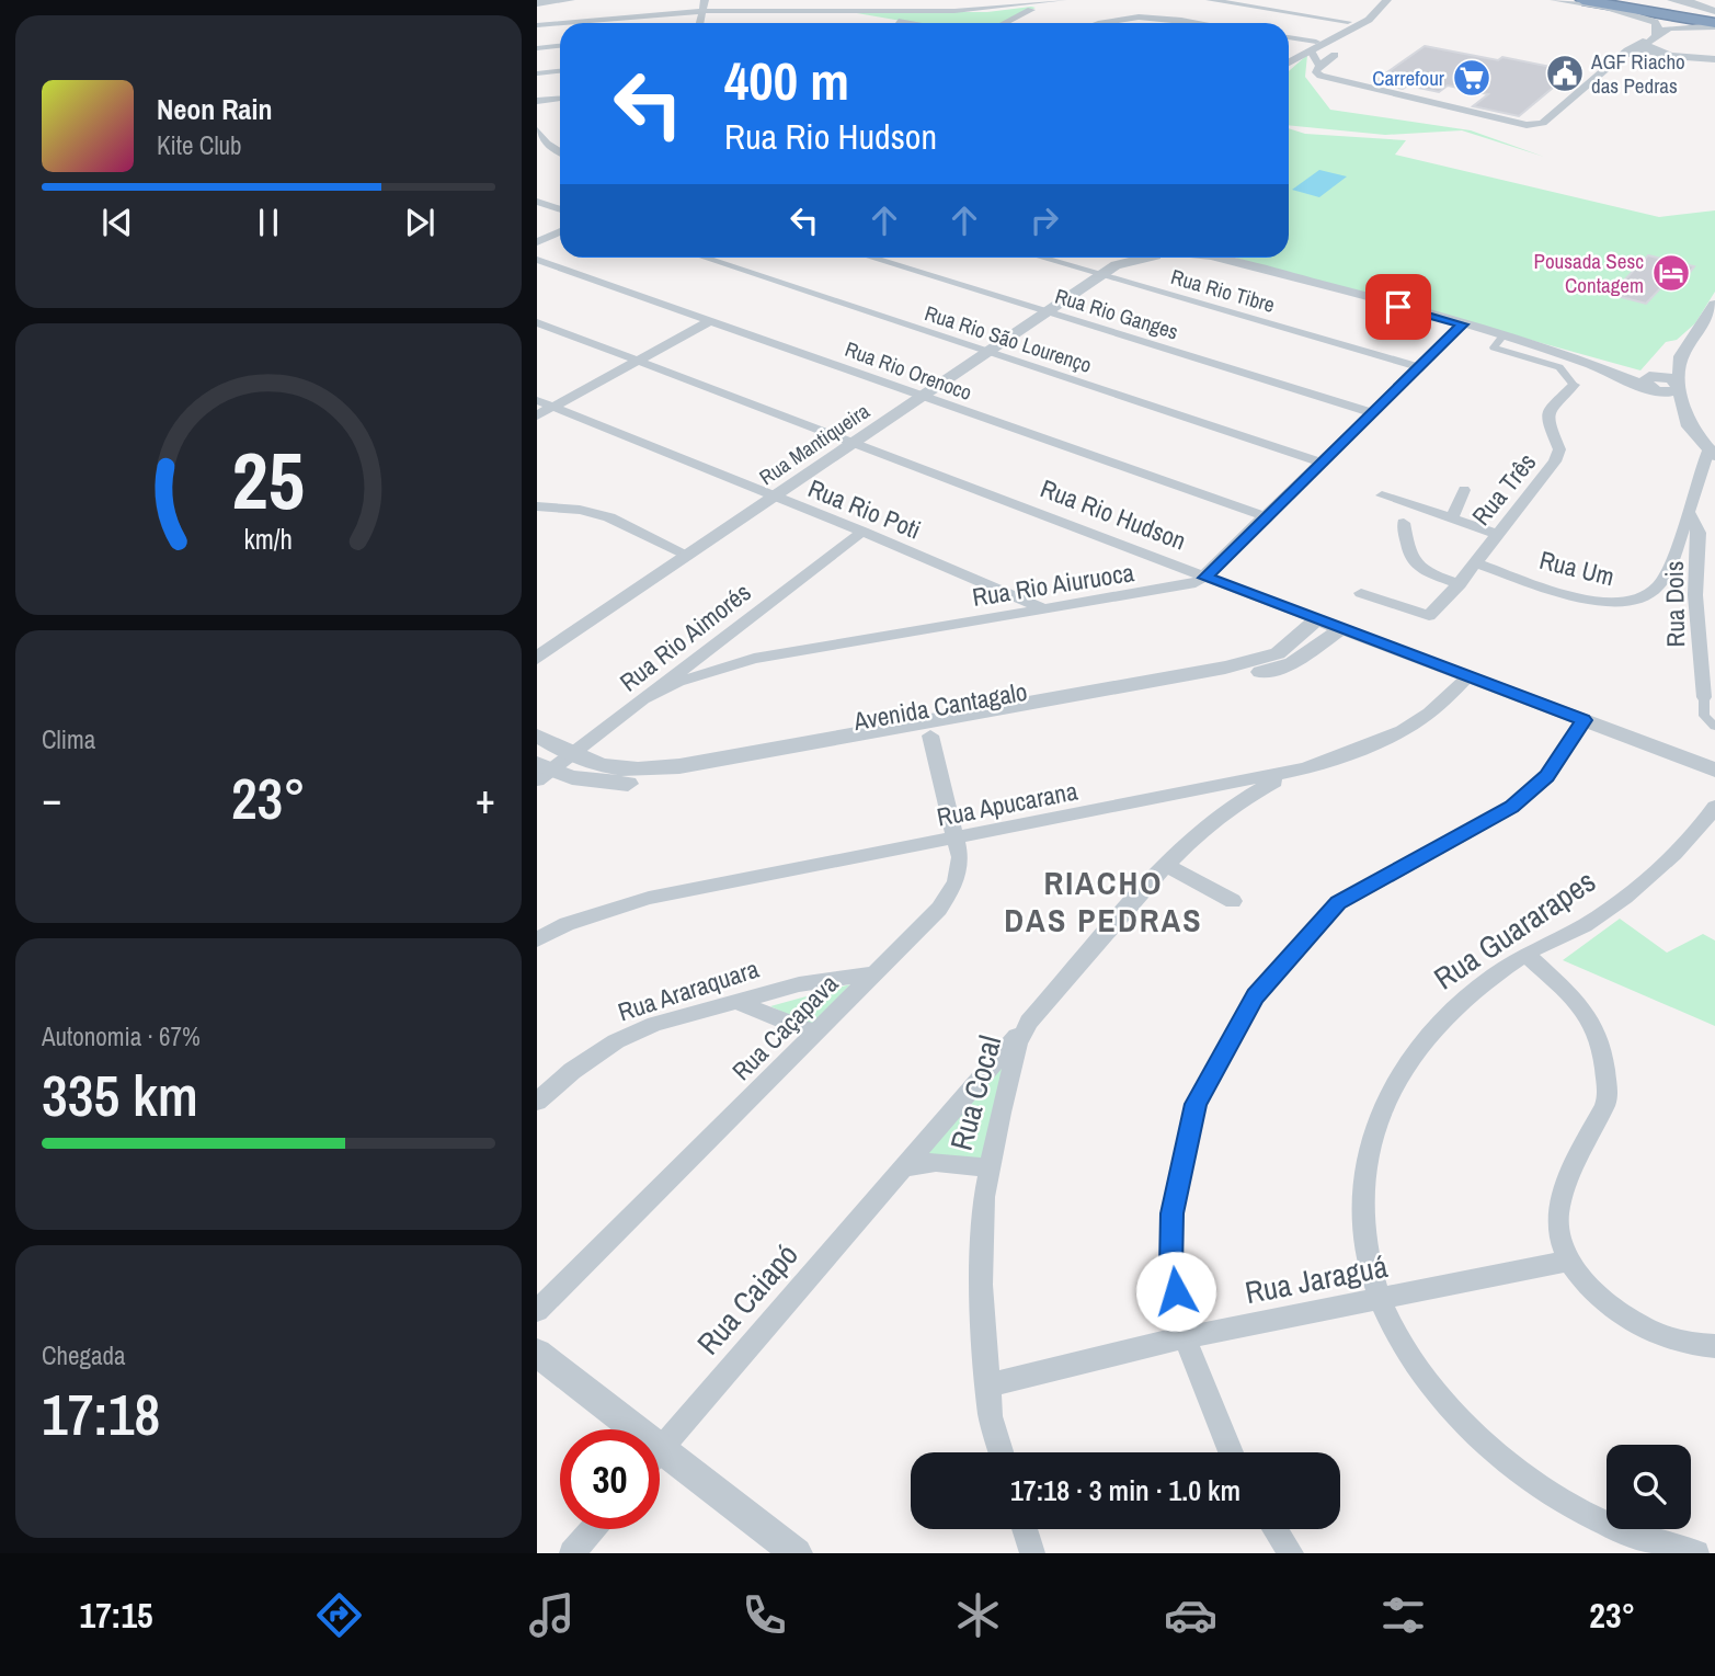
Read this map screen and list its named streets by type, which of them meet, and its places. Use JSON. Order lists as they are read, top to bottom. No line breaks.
{"streets":{"street":["Rua Rio Tibre","Rua Rio Ganges","Rua Rio São Lourenço","Rua Rio Orenoco","Rua Mantiqueira","Rua Três","Rua Rio Poti","Rua Rio Hudson","Rua Um","Rua Rio Aiuruoca","Rua Dois","Rua Rio Aimorés","Avenida Cantagalo","Rua Apucarana","Rua Guararapes","Rua Araraquara","Rua Caçapava","Rua Cocal","Rua Jaraguá","Rua Caiapó"]},"crossings":[["Rua Rio Tibre","Rua Mantiqueira"],["Rua Rio Tibre","Rua Rio Aiuruoca"],["Rua Rio Ganges","Rua Mantiqueira"],["Rua Rio Ganges","Rua Rio Aiuruoca"],["Rua Rio São Lourenço","Rua Mantiqueira"],["Rua Rio São Lourenço","Rua Rio Aiuruoca"],["Rua Rio Orenoco","Rua Mantiqueira"],["Rua Rio Orenoco","Rua Rio Aiuruoca"],["Rua Mantiqueira","Rua Rio Poti"],["Rua Mantiqueira","Rua Rio Hudson"],["Rua Mantiqueira","Rua Rio Aiuruoca"],["Rua Três","Rua Um"],["Rua Rio Poti","Rua Rio Aiuruoca"],["Rua Rio Poti","Rua Rio Aimorés"],["Rua Rio Hudson","Rua Rio Aiuruoca"],["Rua Rio Hudson","Avenida Cantagalo"],["Rua Rio Hudson","Rua Apucarana"],["Rua Um","Rua Dois"],["Rua Rio Aiuruoca","Rua Rio Aimorés"],["Rua Rio Aimorés","Avenida Cantagalo"],["Avenida Cantagalo","Rua Caçapava"],["Rua Apucarana","Rua Caçapava"],["Rua Apucarana","Rua Cocal"],["Rua Guararapes","Rua Jaraguá"],["Rua Araraquara","Rua Caçapava"],["Rua Cocal","Rua Jaraguá"],["Rua Cocal","Rua Caiapó"]],"districts":["RIACHO DAS PEDRAS"],"places":{"public building":["AGF Riacho das Pedras"],"supermarket":["Carrefour"],"hotel":["Pousada Sesc Contagem"]},"page":{"turn":["400 m","Rua Rio Hudson"],"song":["Neon Rain","Kite Club"],"tile":["Clima",["Autonomia · 67%","335 km"],["Chegada","17:18"]],"heat":["−","23°","+"],"limit":"30","trip":"17:18 · 3 min · 1.0 km","tabs":["17:15","23°"],"gauge":["25","km/h"]}}
